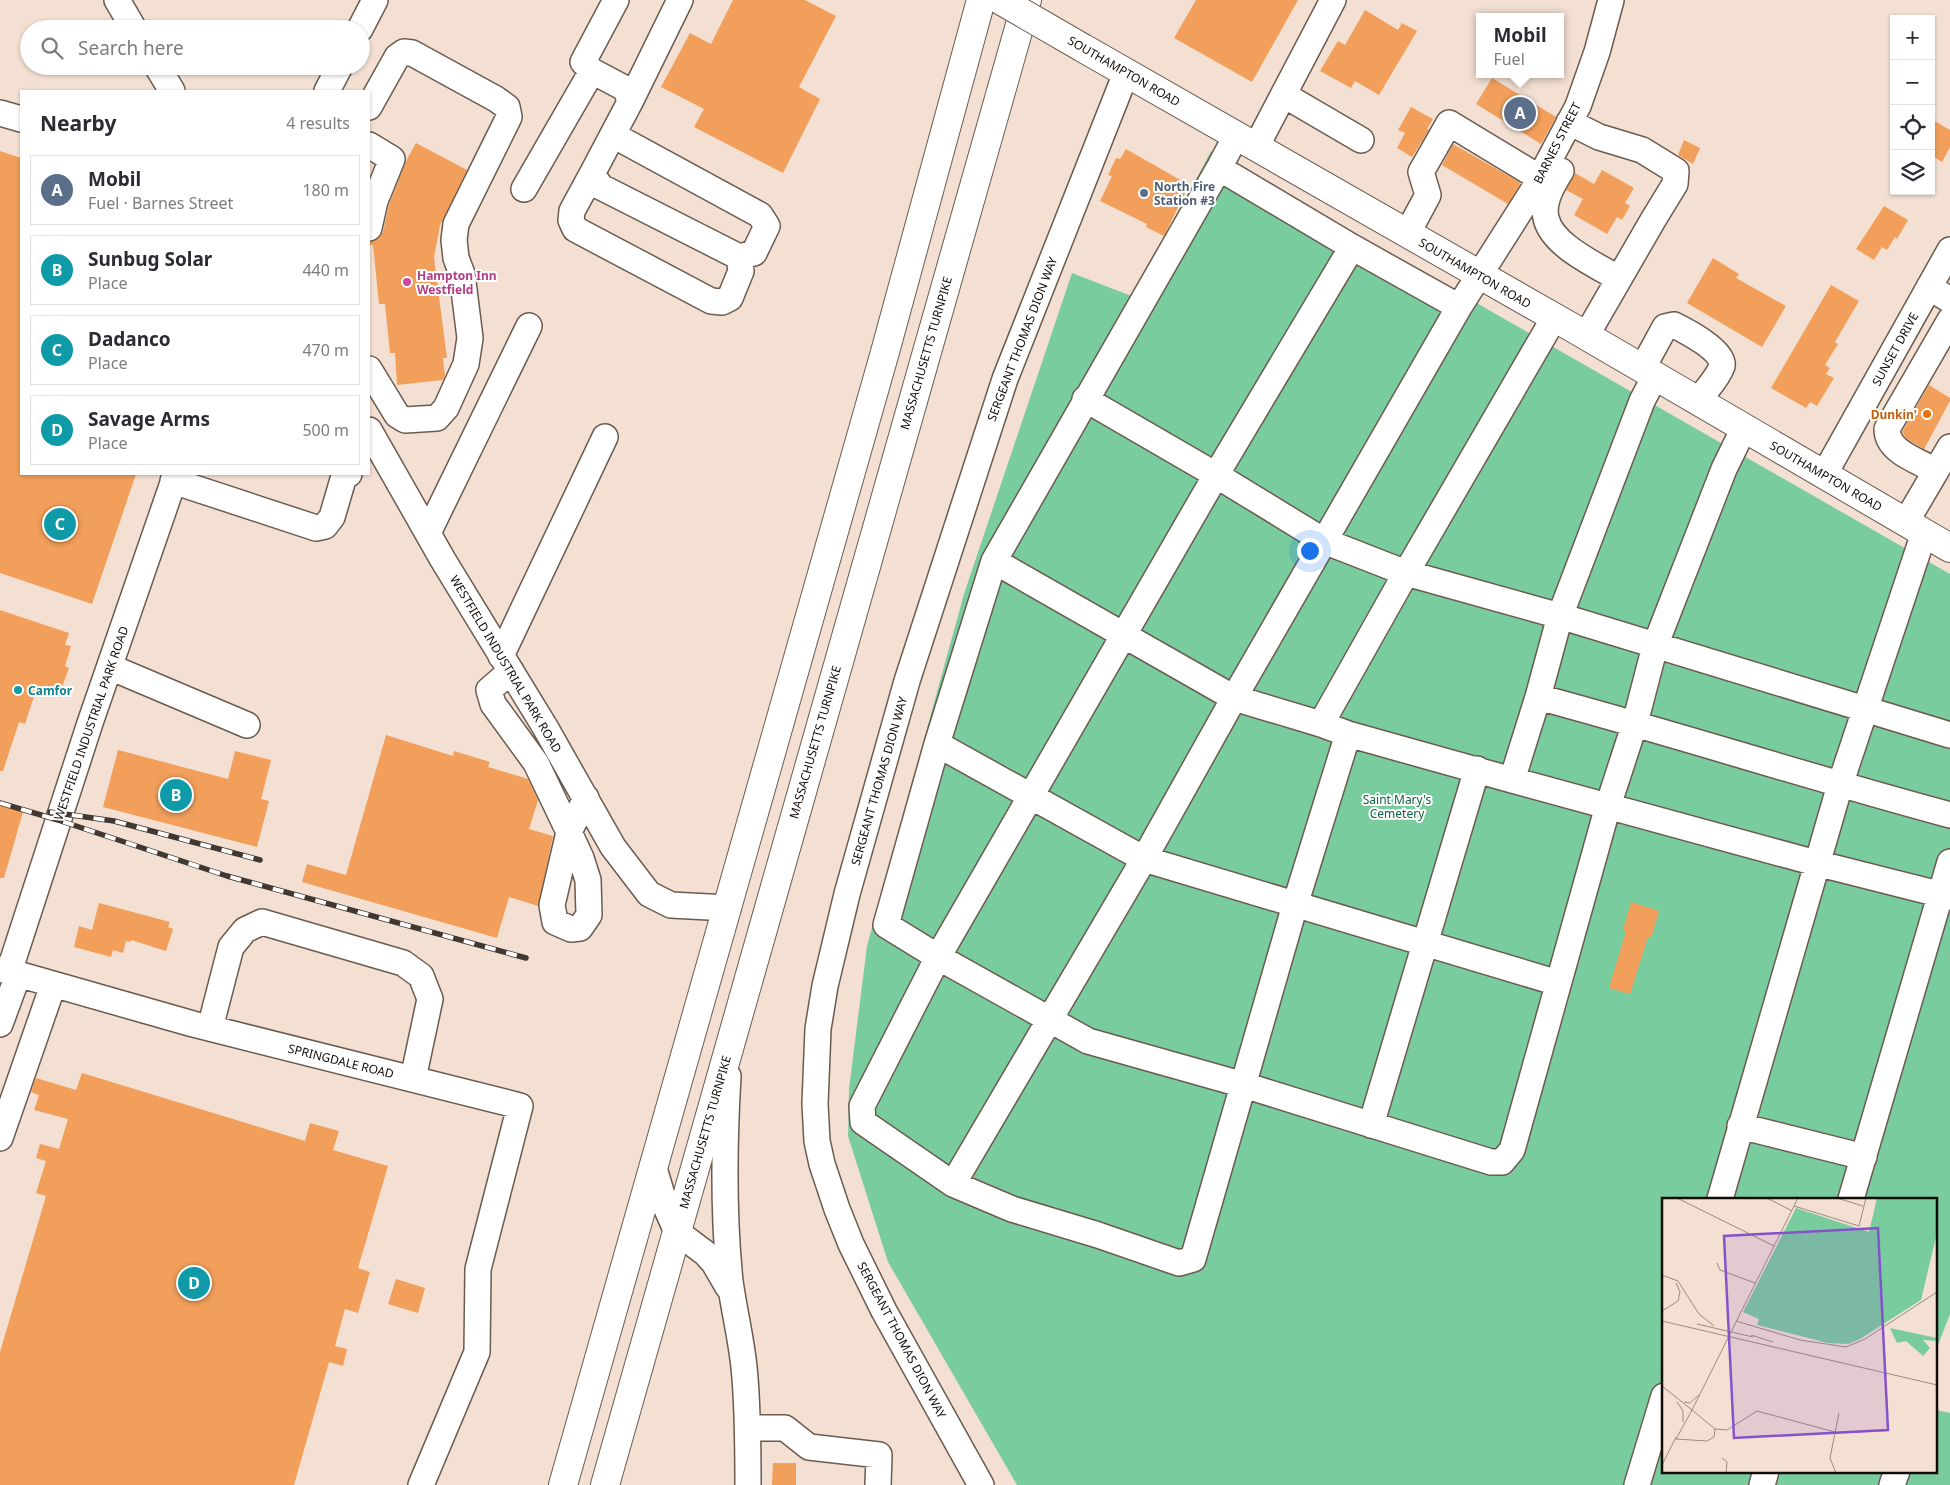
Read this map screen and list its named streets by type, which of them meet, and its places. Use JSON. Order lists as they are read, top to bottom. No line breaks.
{"streets":{"main road":["SOUTHAMPTON ROAD","MASSACHUSETTS TURNPIKE"],"street":["BARNES STREET","SERGEANT THOMAS DION WAY","SUNSET DRIVE","WESTFIELD INDUSTRIAL PARK ROAD","SPRINGDALE ROAD"]},"crossings":[["SOUTHAMPTON ROAD","BARNES STREET"],["SOUTHAMPTON ROAD","SERGEANT THOMAS DION WAY"],["SOUTHAMPTON ROAD","SUNSET DRIVE"],["WESTFIELD INDUSTRIAL PARK ROAD","SPRINGDALE ROAD"]],"parks":["Saint Mary's Cemetery"],"places":["North Fire Station #3","Hampton Inn Westfield","Dunkin'","Camfor"],"page":{"popup":["Mobil","Fuel"],"map_buttons":["+","−"],"search":"Search here","heading":["Nearby","4 results"],"pins":["A","C","B","D"],"list":[{"mark":"A","name":"Mobil","note":"Fuel · Barnes Street","value":"180 m"},{"mark":"B","name":"Sunbug Solar","note":"Place","value":"440 m"},{"mark":"C","name":"Dadanco","note":"Place","value":"470 m"},{"mark":"D","name":"Savage Arms","note":"Place","value":"500 m"}]}}
